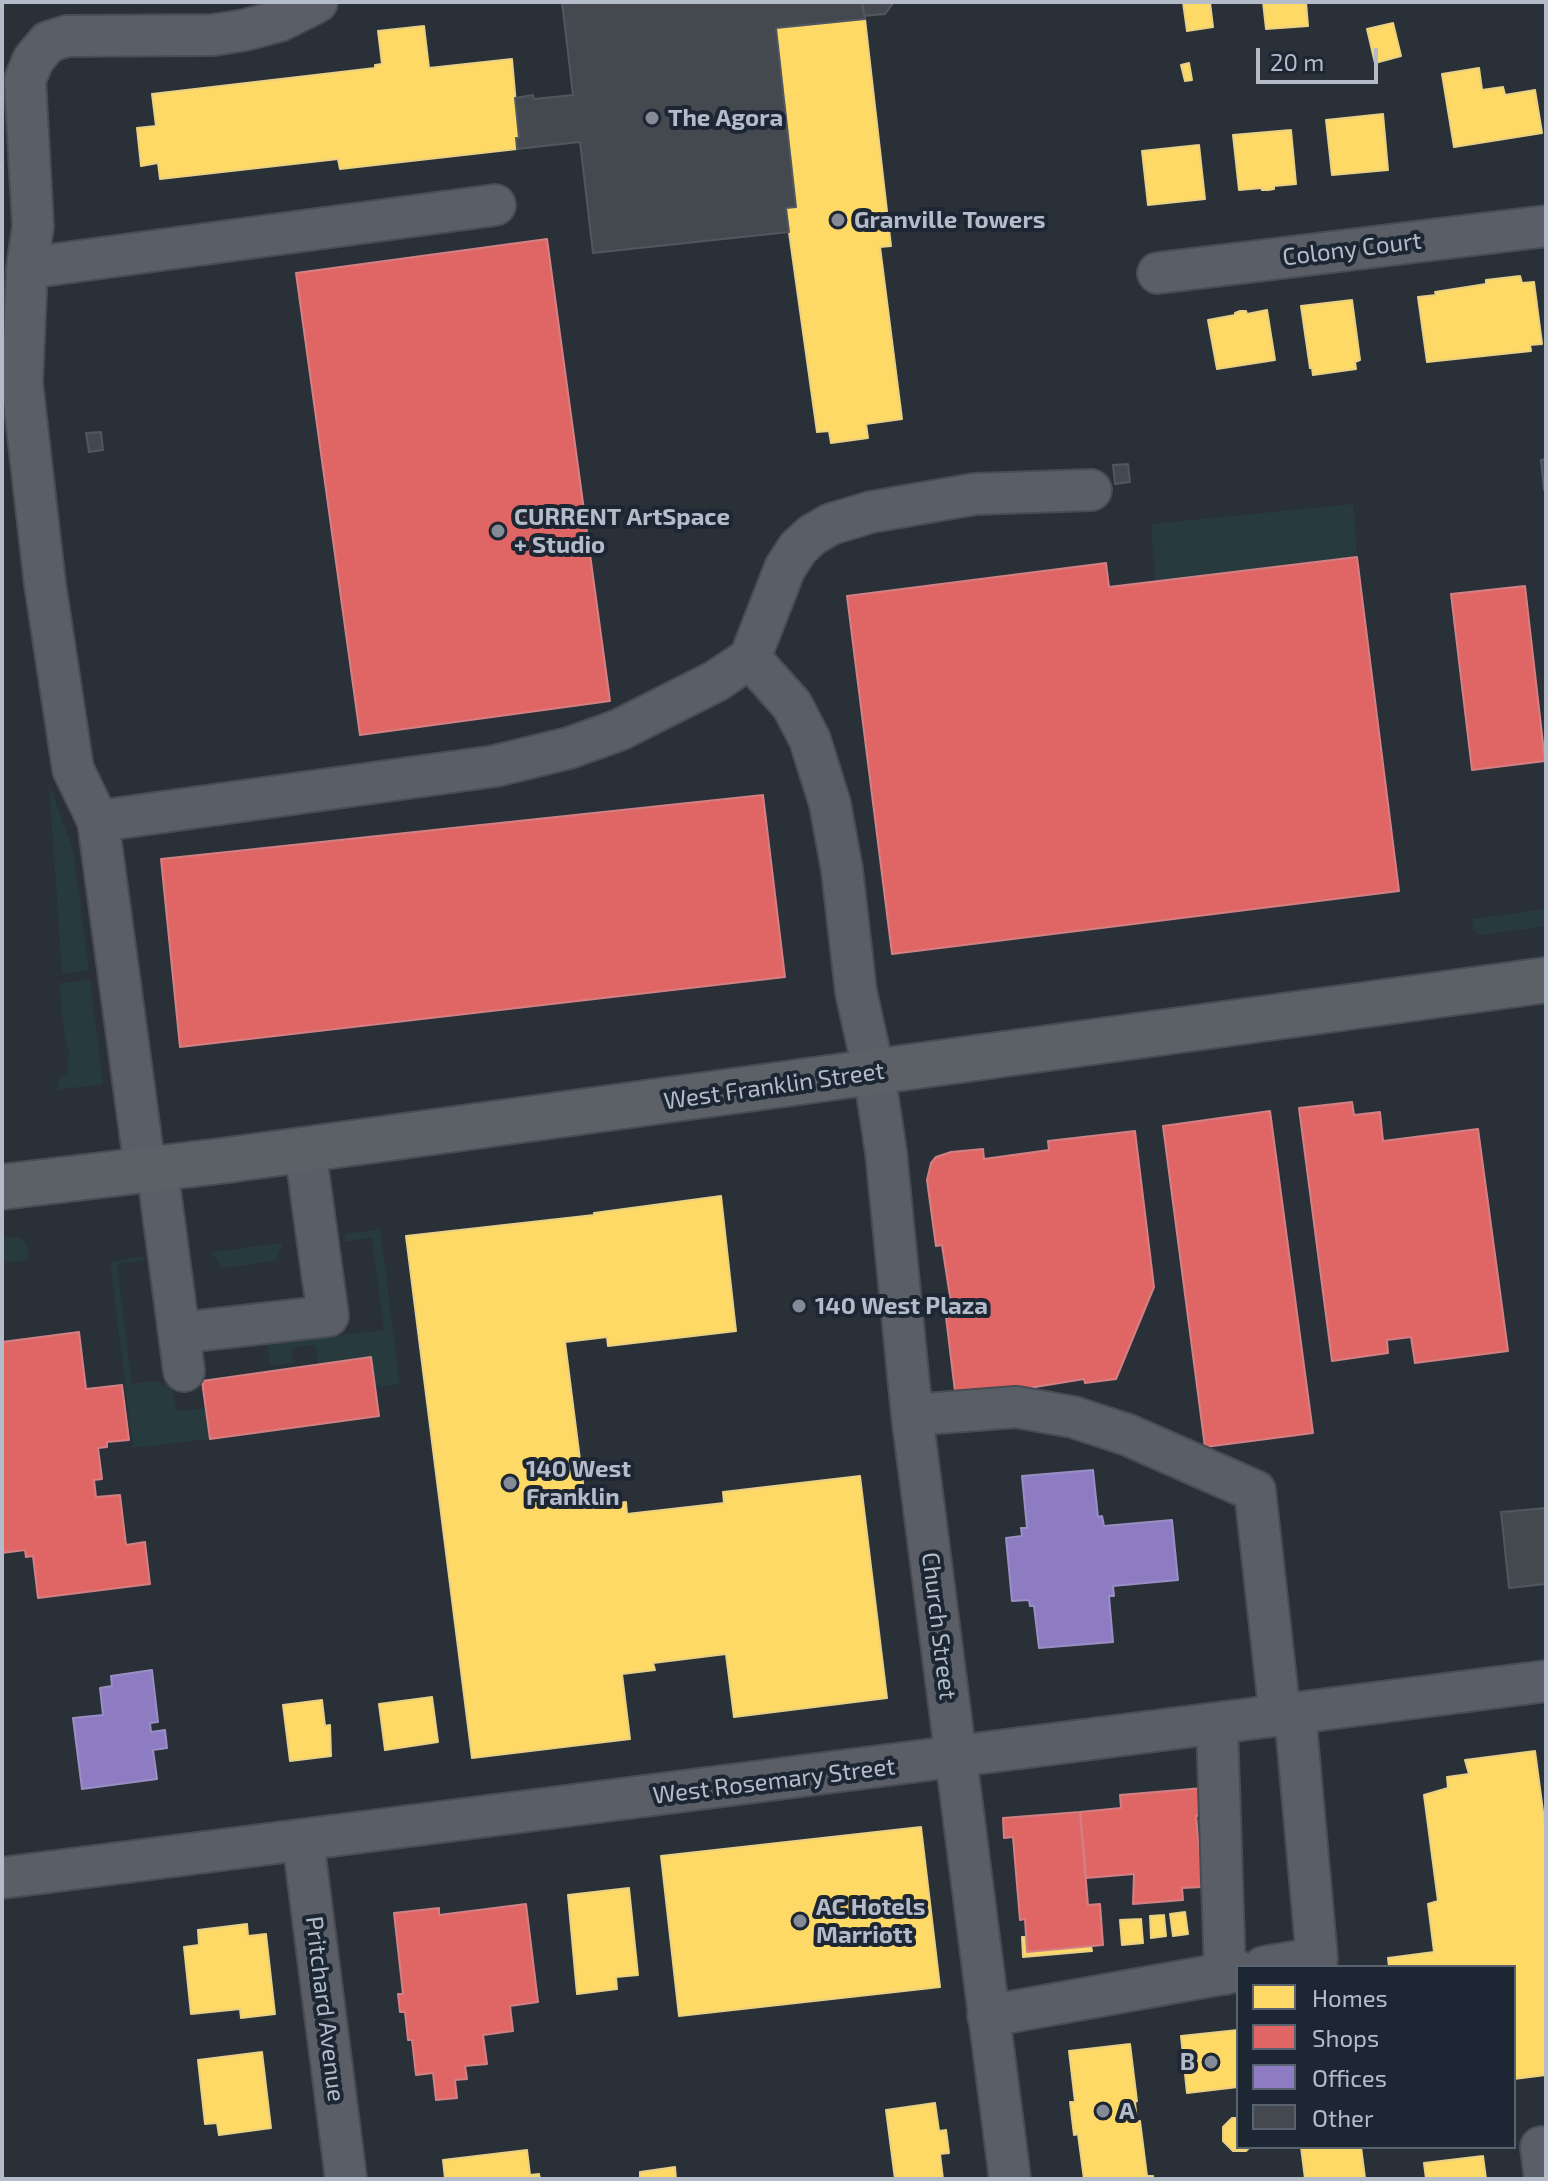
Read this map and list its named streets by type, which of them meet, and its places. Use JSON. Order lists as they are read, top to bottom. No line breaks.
{"streets":{"main road":["West Franklin Street"],"street":["Colony Court","Church Street","West Rosemary Street","Pritchard Avenue"]},"crossings":[["West Franklin Street","Church Street"],["Church Street","West Rosemary Street"],["West Rosemary Street","Pritchard Avenue"]],"places":["The Agora","Granville Towers","CURRENT ArtSpace + Studio","140 West Plaza","140 West Franklin","AC Hotels Marriott","B","A"],"legend":["Homes","Shops","Offices","Other"],"scale_bar":"20 m"}
